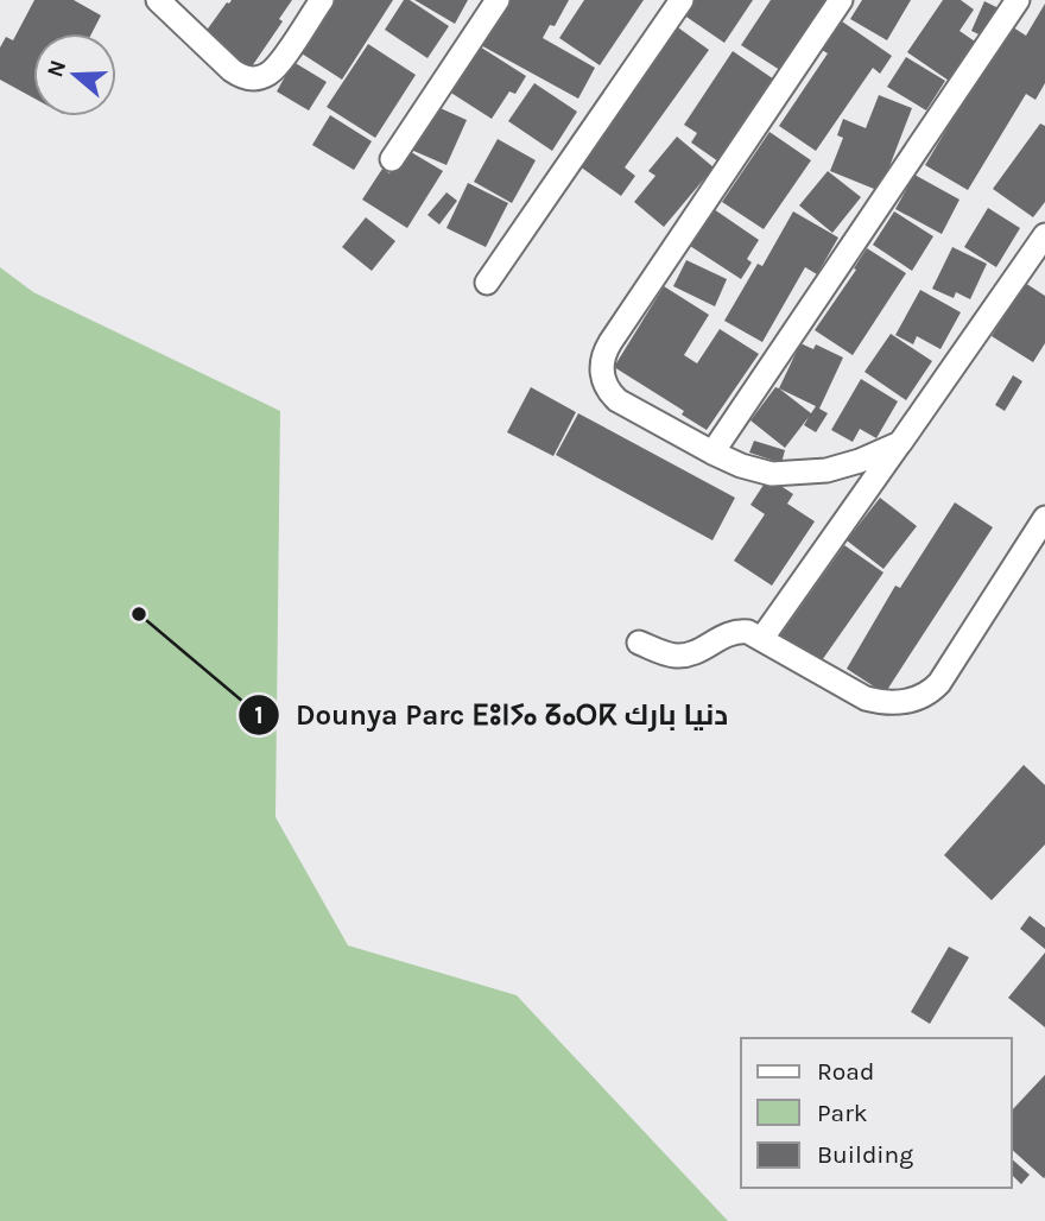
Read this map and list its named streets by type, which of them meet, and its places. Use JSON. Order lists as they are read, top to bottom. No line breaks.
{"places":["Dounya Parc ⴹⵓⵏⵢⴰ ⵒⴰⵔⴽ دنيا بارك"],"legend":["Road","Park","Building"],"north":"left"}
